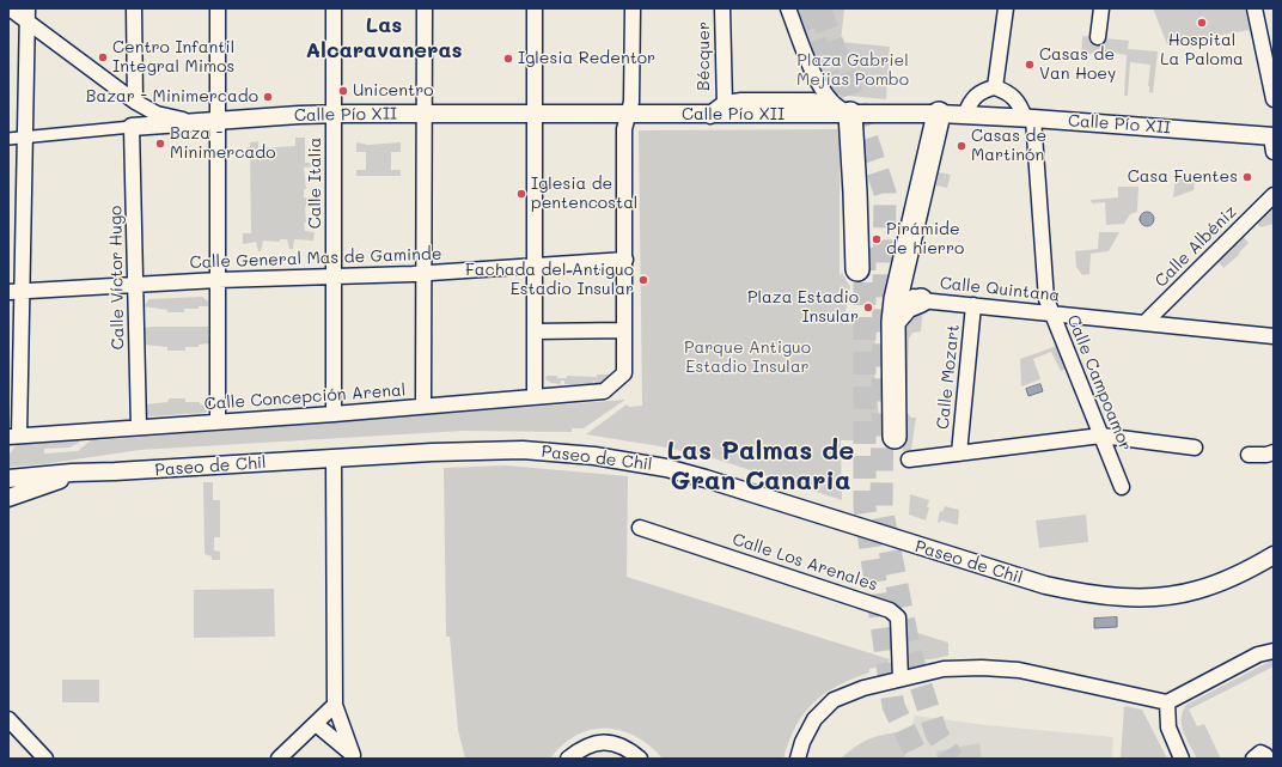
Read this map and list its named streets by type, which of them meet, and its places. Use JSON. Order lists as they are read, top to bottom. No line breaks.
{"streets":{"street":["Bécquer","Calle Pío XII","Calle Italia","Calle Albéniz","Calle General Mas de Gaminde","Calle Víctor Hugo","Calle Quintana","Calle Mozart","Calle Campoamor","Calle Concepción Arenal","Paseo de Chil","Calle Los Arenales"]},"crossings":[["Calle Pío XII","Calle Italia"],["Calle Pío XII","Calle Víctor Hugo"],["Calle Pío XII","Calle Quintana"],["Calle Pío XII","Calle Campoamor"],["Calle Italia","Calle General Mas de Gaminde"],["Calle Italia","Calle Concepción Arenal"],["Calle Albéniz","Calle Quintana"],["Calle General Mas de Gaminde","Calle Víctor Hugo"],["Calle Víctor Hugo","Calle Concepción Arenal"],["Calle Quintana","Calle Mozart"],["Calle Quintana","Calle Campoamor"]],"districts":["Las Alcaravaneras","Las Palmas de Gran Canaria"],"parks":["Plaza Gabriel Mejias Pombo","Parque Antiguo Estadio Insular"],"places":["Hospital La Paloma","Centro Infantil Integral Mimos","Iglesia Redentor","Casas de Van Hoey","Unicentro","Bazar - Minimercado","Baza - Minimercado","Casas de Martinón","Casa Fuentes","Iglesia de pentencostal","Pirámide de hierro","Fachada del Antiguo Estadio Insular","Plaza Estadio Insular"]}
